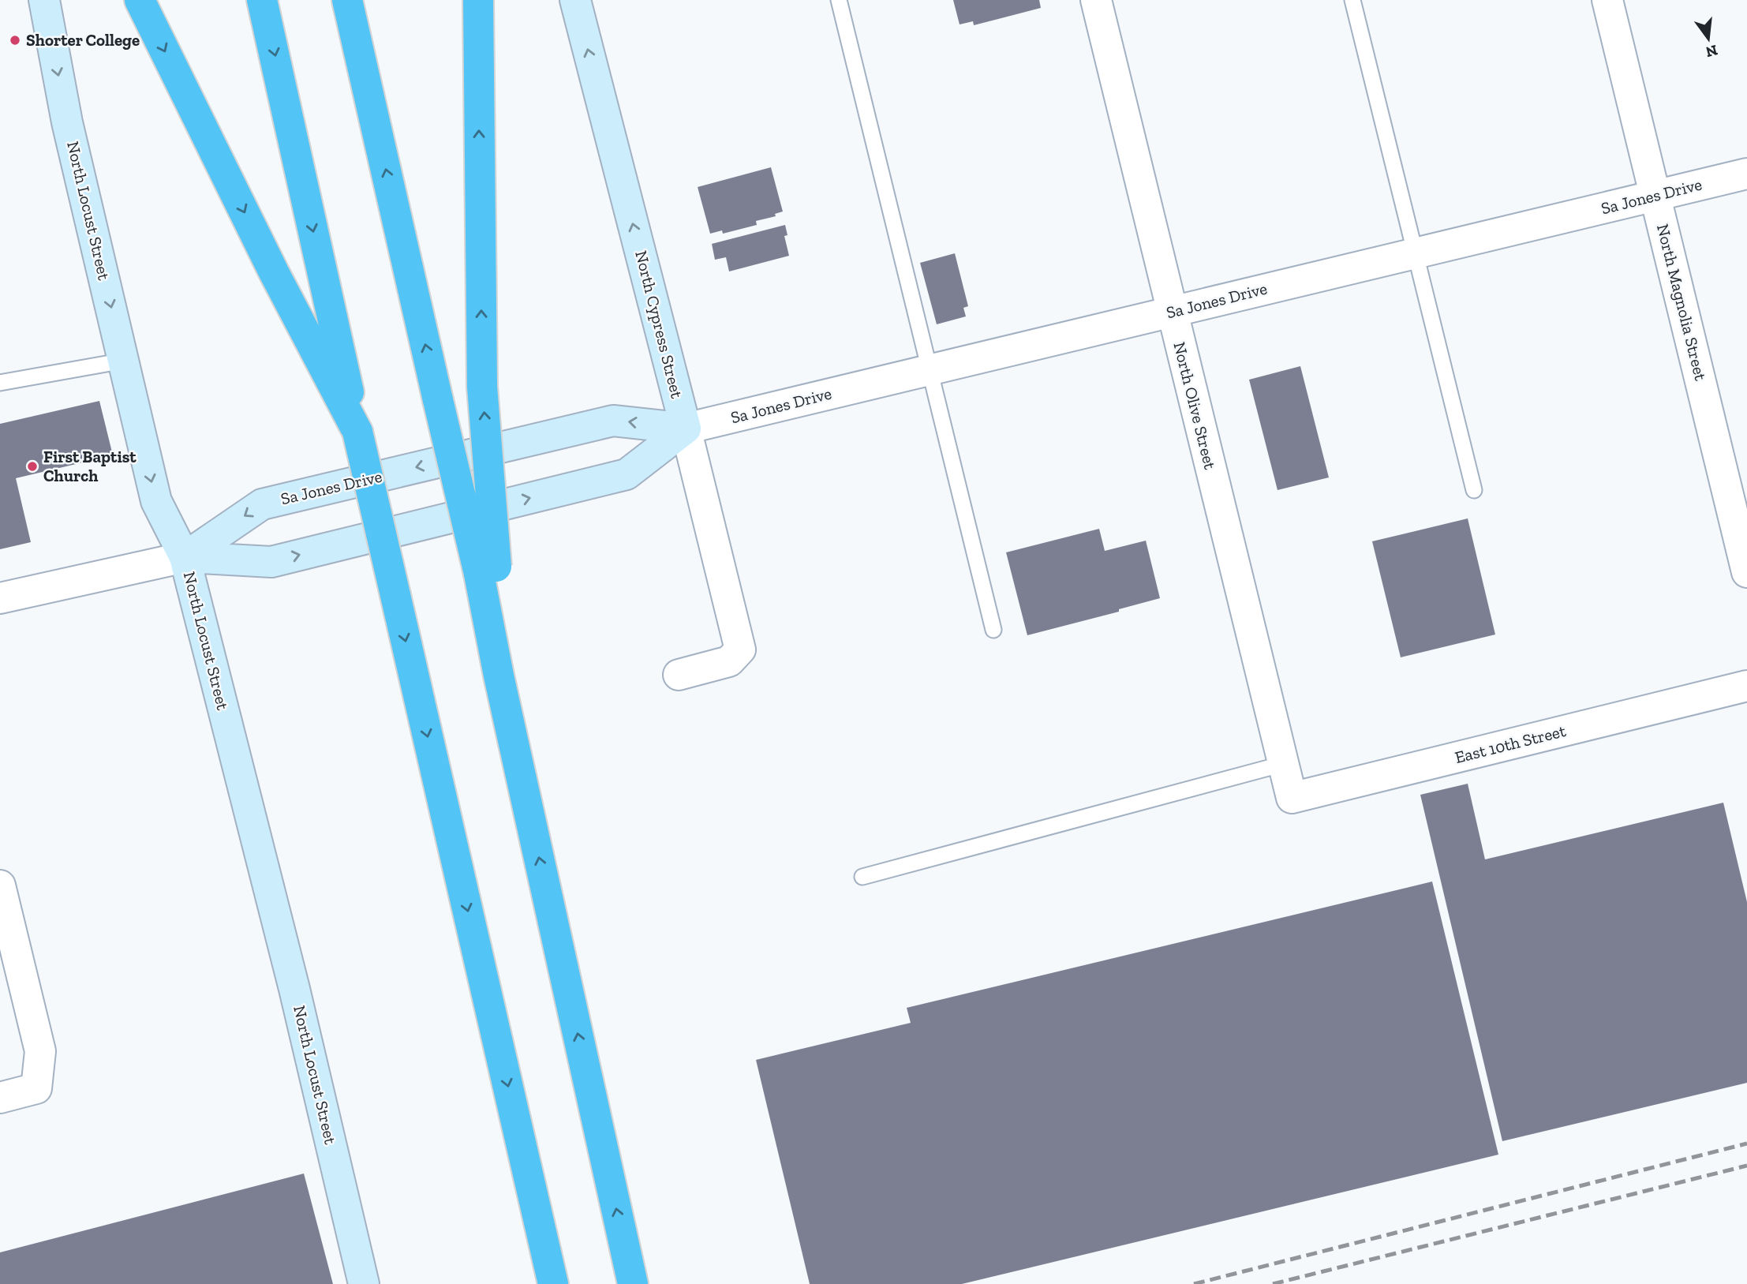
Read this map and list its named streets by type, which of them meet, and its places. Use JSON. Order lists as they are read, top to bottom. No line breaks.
{"streets":{"main road":["Sa Jones Drive","North Locust Street","North Cypress Street"],"street":["North Magnolia Street","North Olive Street","East 10th Street"]},"crossings":[["Sa Jones Drive","North Locust Street"],["Sa Jones Drive","North Magnolia Street"],["Sa Jones Drive","North Cypress Street"],["Sa Jones Drive","North Olive Street"],["North Olive Street","East 10th Street"]],"one_way":["North Locust Street","North Cypress Street"],"places":["Shorter College","First Baptist Church"],"north":"bottom"}
